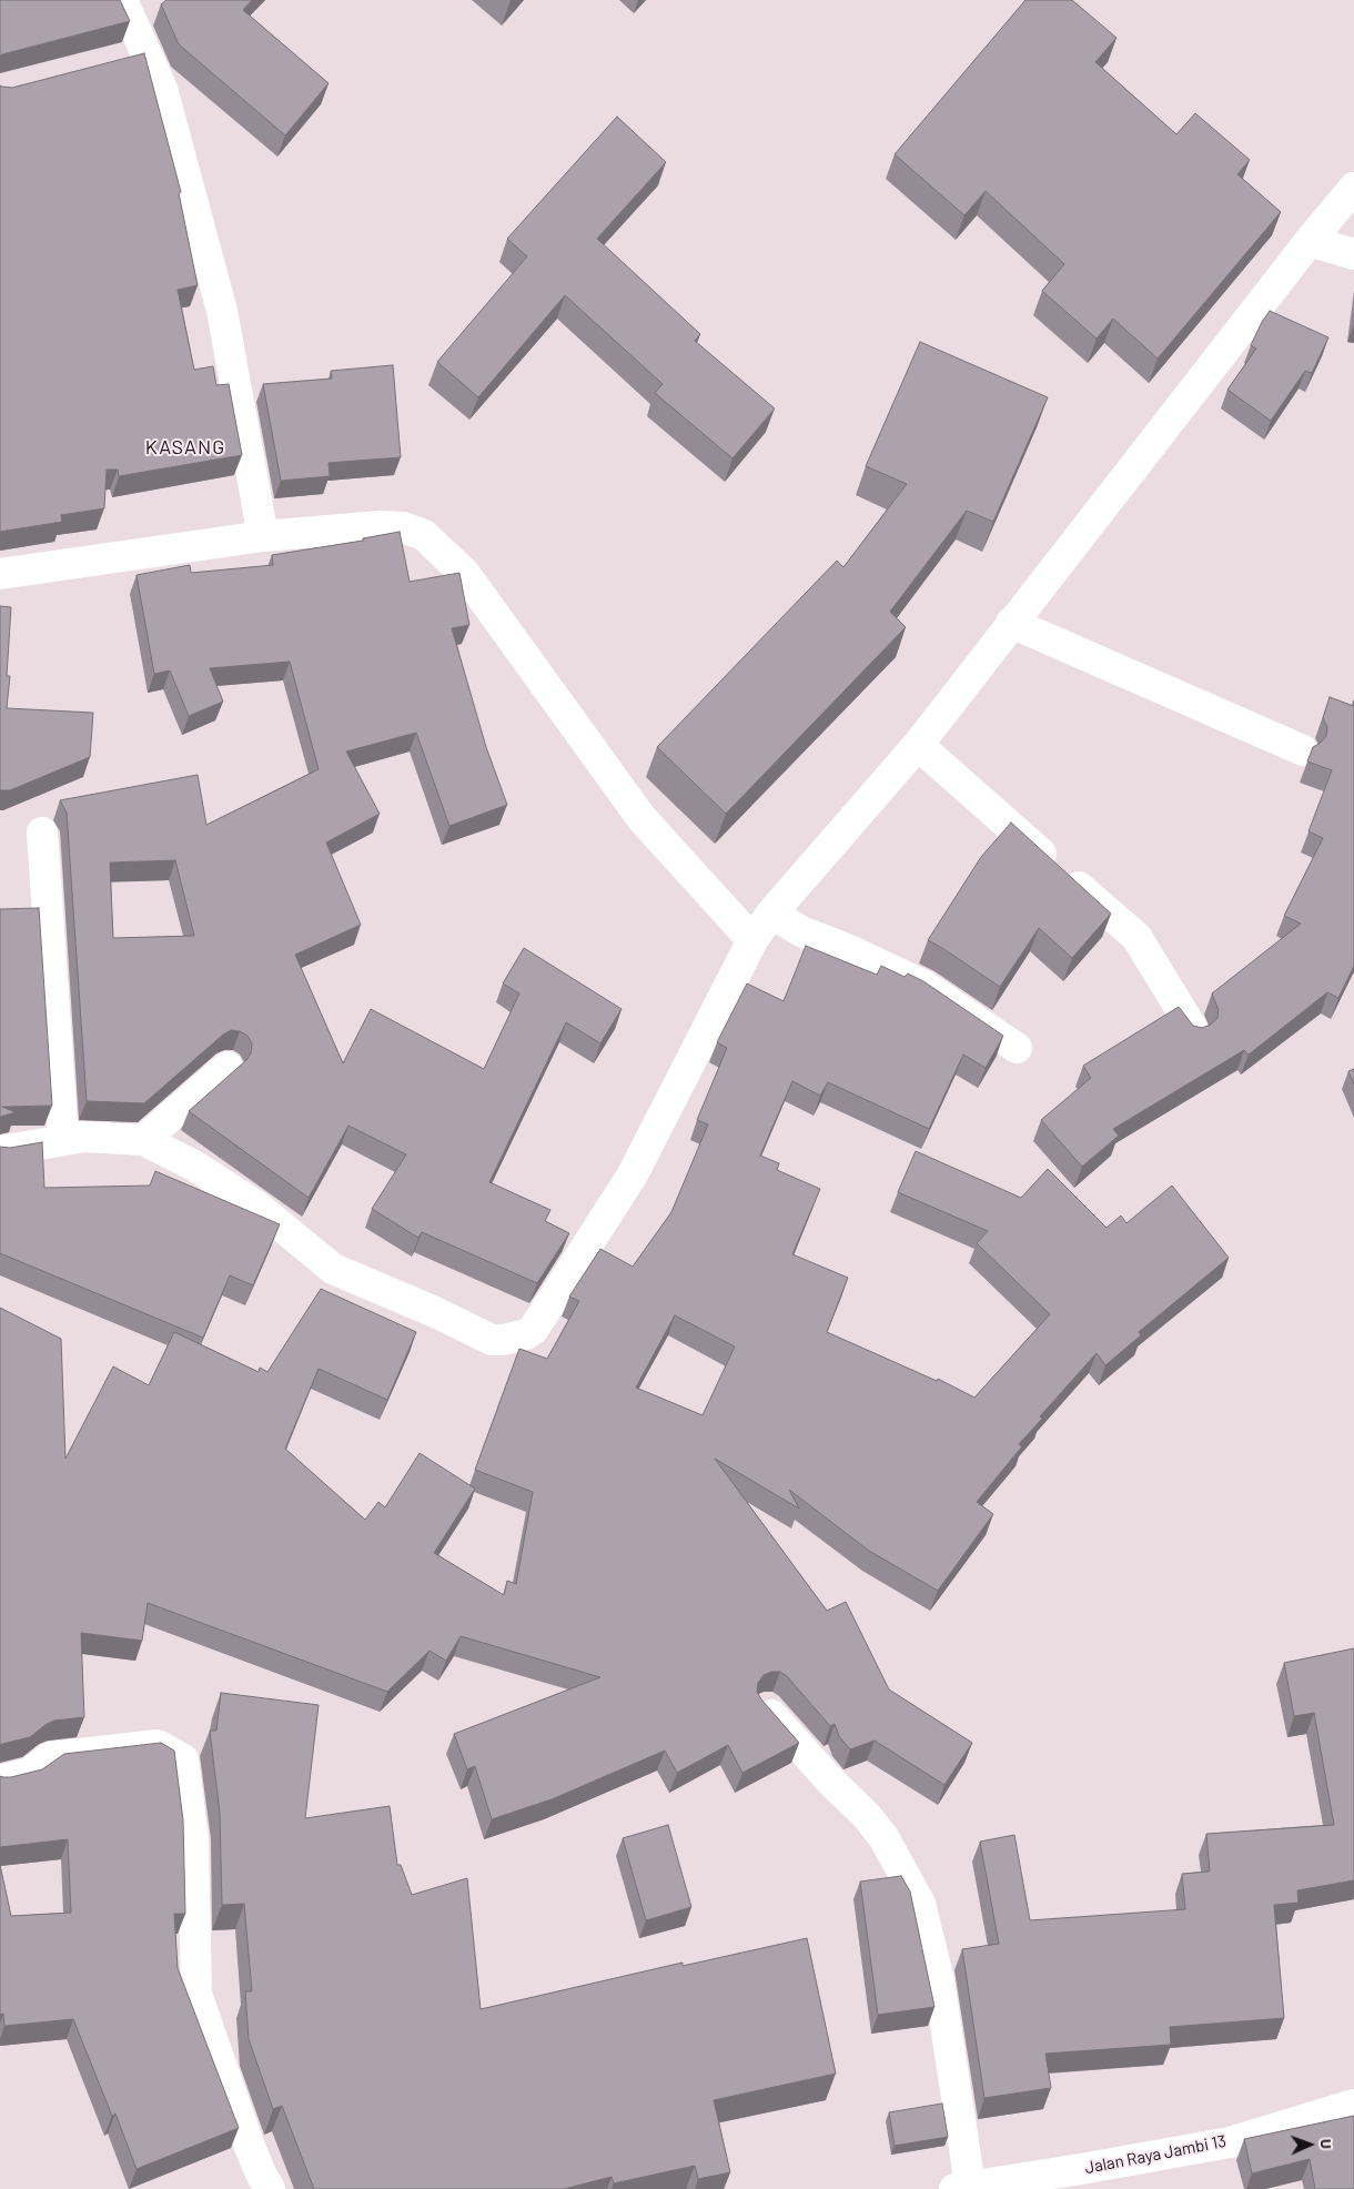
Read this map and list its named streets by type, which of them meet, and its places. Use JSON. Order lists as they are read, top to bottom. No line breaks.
{"streets":{"street":["Jalan Raya Jambi 13"]},"districts":["KASANG"],"north":"right"}
